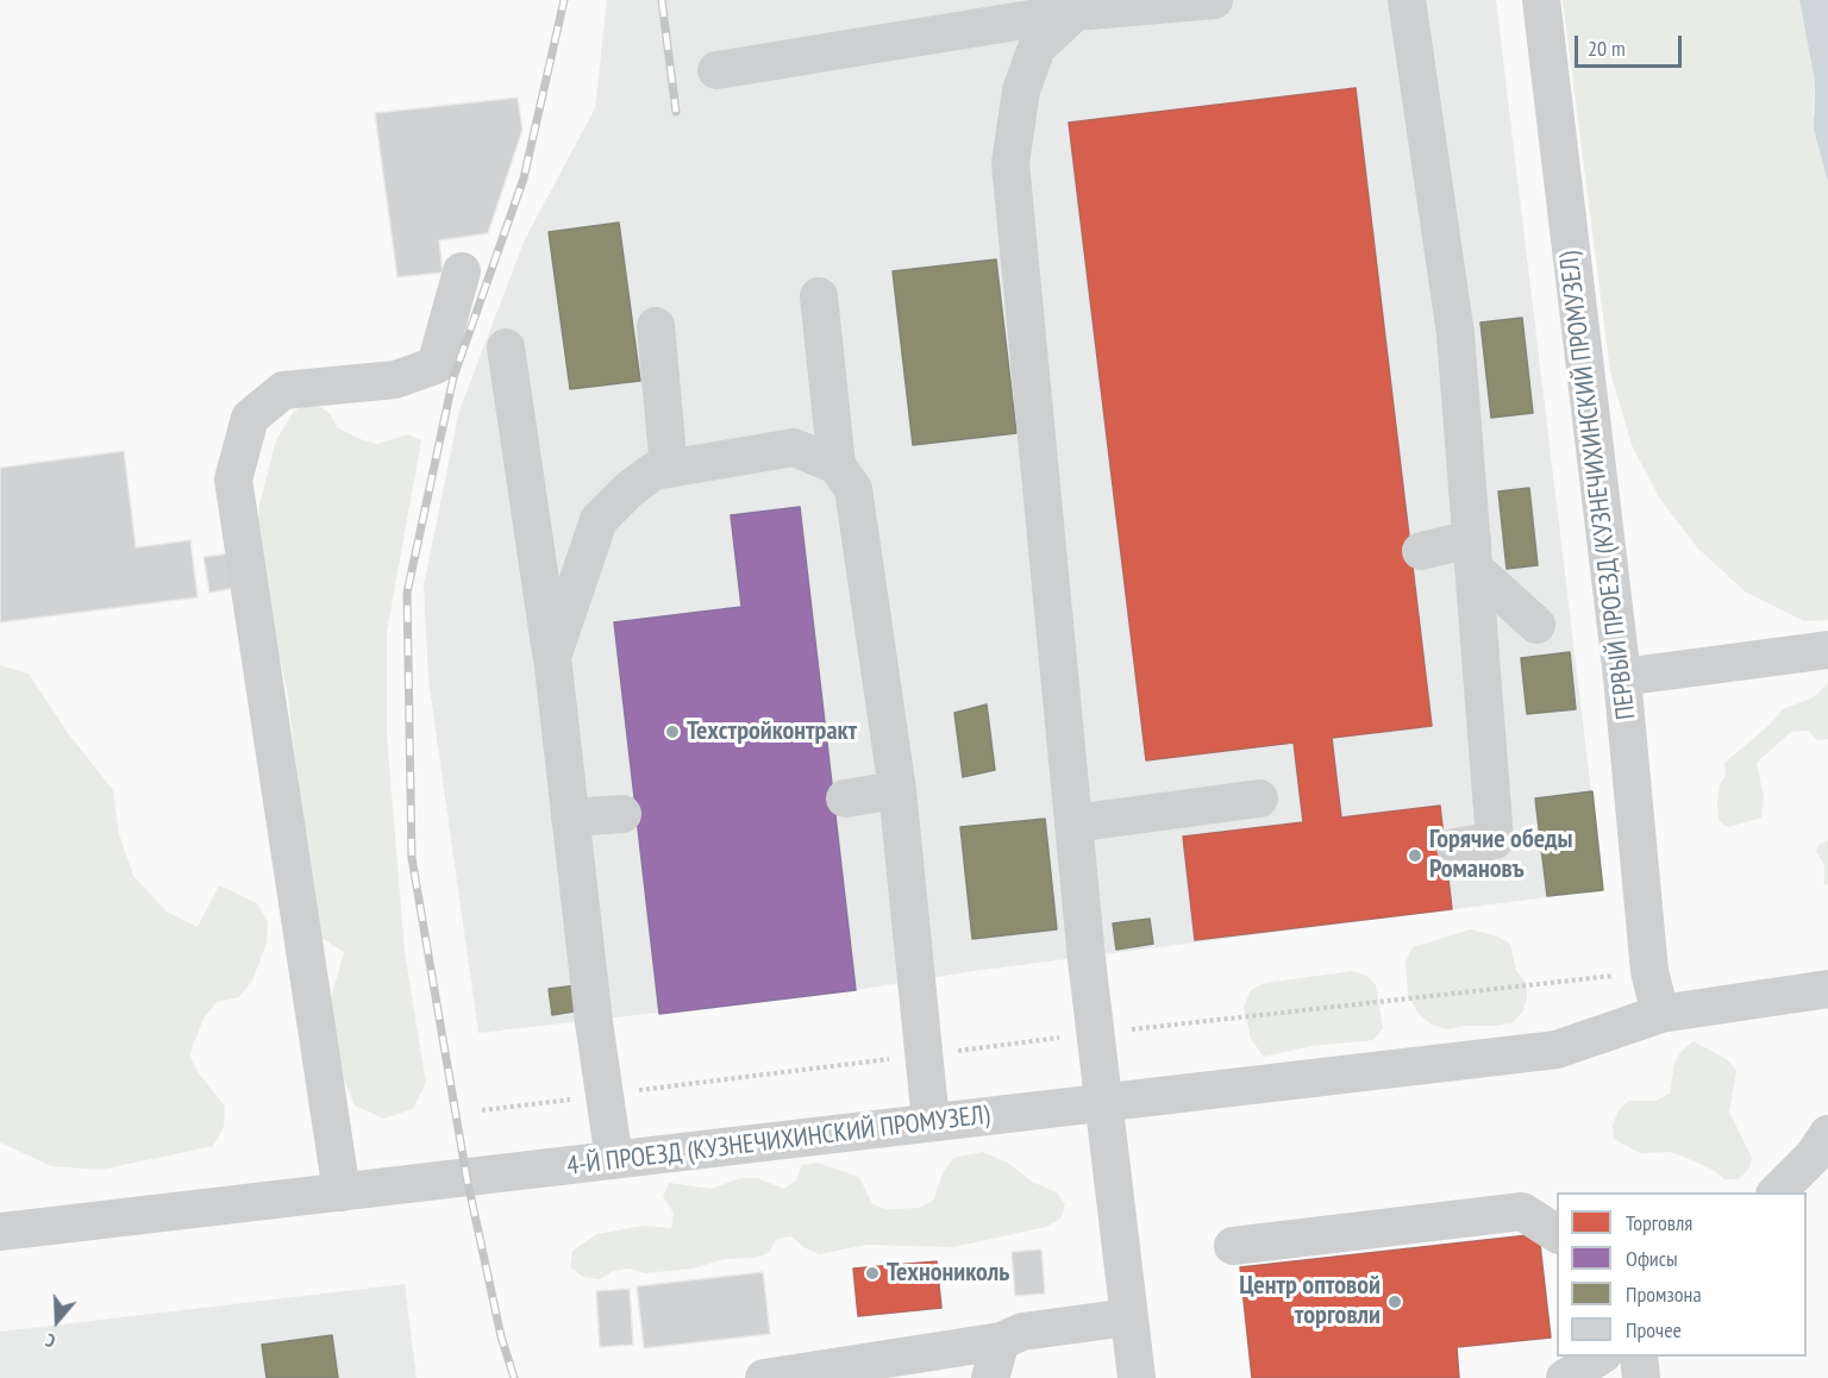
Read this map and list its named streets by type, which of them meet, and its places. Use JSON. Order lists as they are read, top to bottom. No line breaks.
{"streets":{"street":["ПЕРВЫЙ ПРОЕЗД (КУЗНЕЧИХИНСКИЙ ПРОМУЗЕЛ)","4-Й ПРОЕЗД (КУЗНЕЧИХИНСКИЙ ПРОМУЗЕЛ)"]},"crossings":[["ПЕРВЫЙ ПРОЕЗД (КУЗНЕЧИХИНСКИЙ ПРОМУЗЕЛ)","4-Й ПРОЕЗД (КУЗНЕЧИХИНСКИЙ ПРОМУЗЕЛ)"]],"places":["Техстройконтракт","Горячие обеды Романовъ","Технониколь","Центр оптовой торговли"],"legend":["Торговля","Офисы","Промзона","Прочее"],"scale_bar":"20 m","north":"bottom"}
